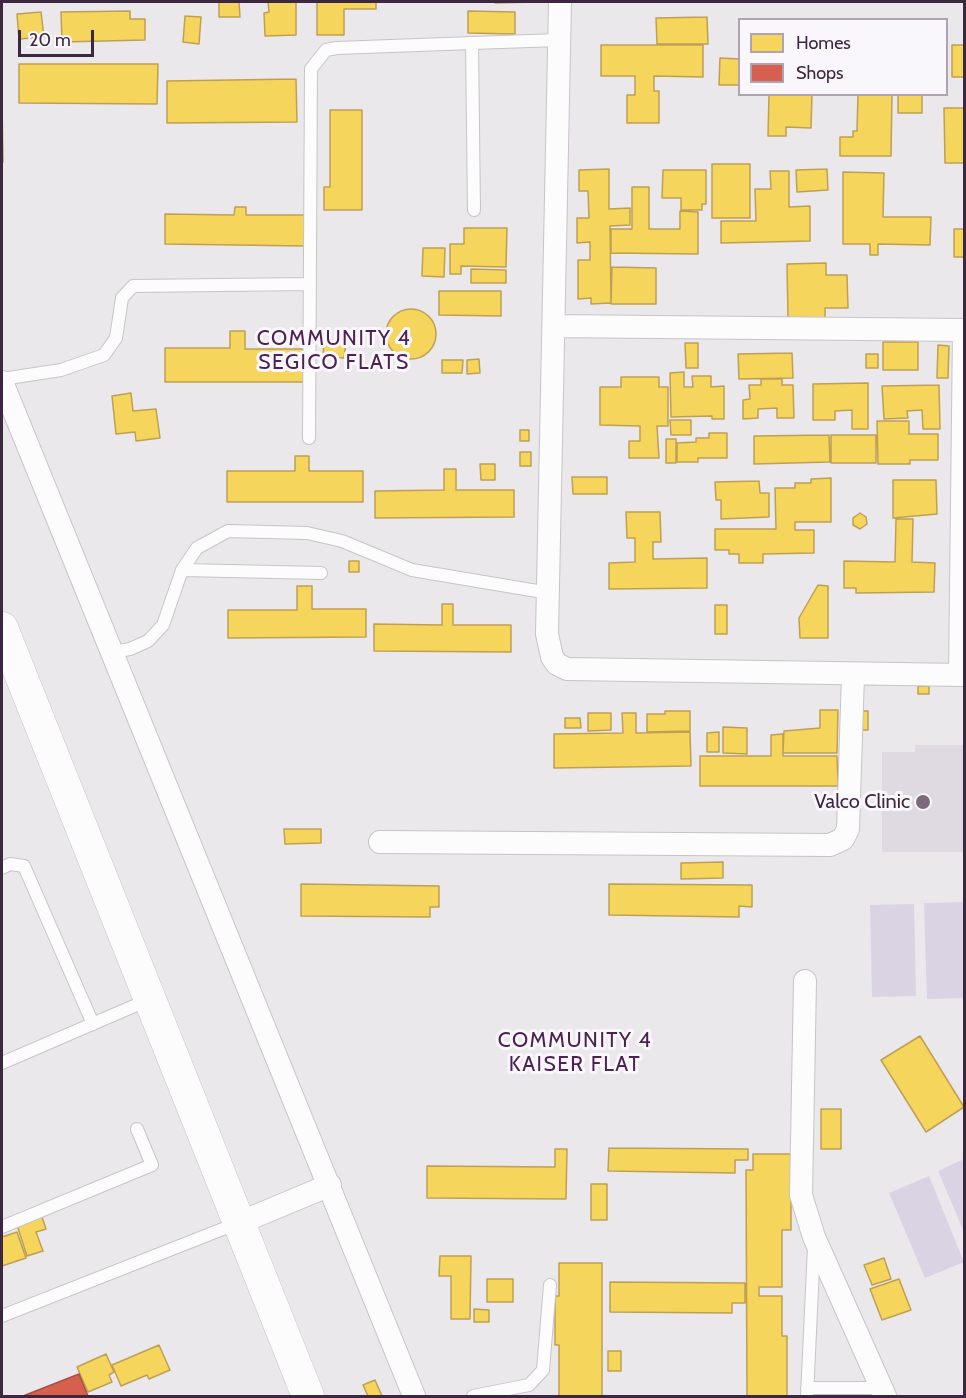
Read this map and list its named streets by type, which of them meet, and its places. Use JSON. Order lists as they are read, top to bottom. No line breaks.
{"districts":["COMMUNITY 4 SEGICO FLATS","COMMUNITY 4 KAISER FLAT"],"places":["Valco Clinic"],"legend":["Homes","Shops"],"scale_bar":"20 m"}
